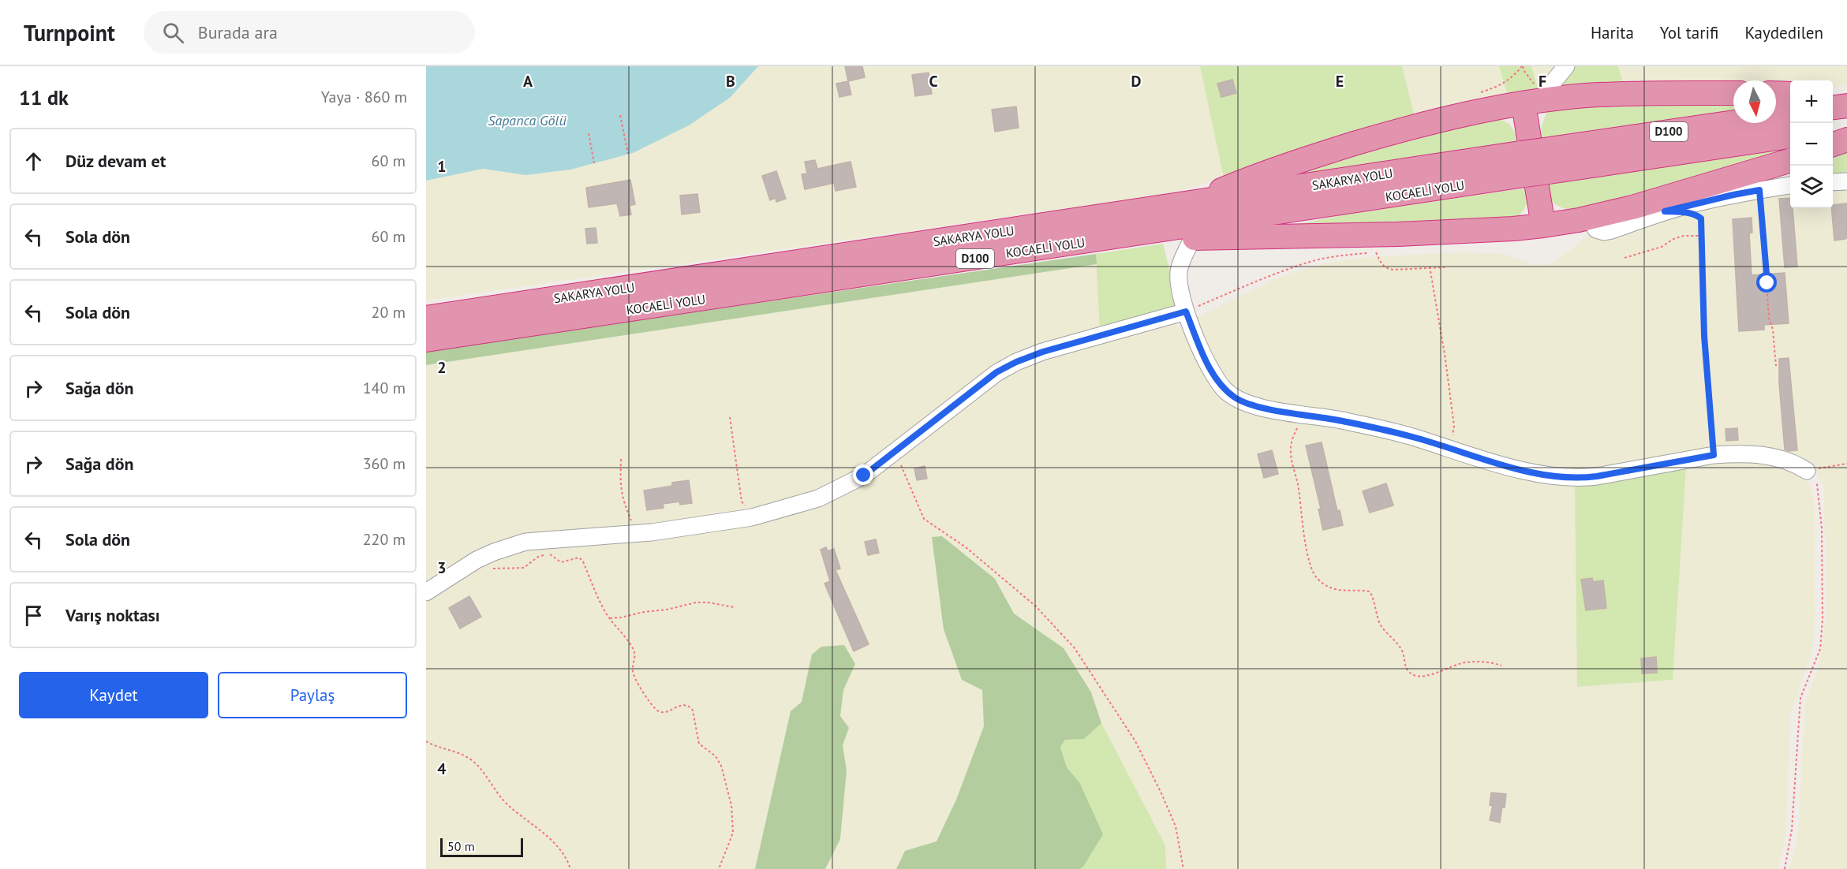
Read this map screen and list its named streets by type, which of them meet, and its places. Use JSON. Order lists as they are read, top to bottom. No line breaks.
{"streets":{"highway":["D100","SAKARYA YOLU","KOCAELİ YOLU"]},"crossings":[["D100","SAKARYA YOLU"],["D100","KOCAELİ YOLU"],["SAKARYA YOLU","KOCAELİ YOLU"]],"water":["Sapanca Gölü"],"scale_bar":"50 m","north":"bottom","page":{"header":"Turnpoint","search":"Burada ara","nav":["Harita","Yol tarifi","Kaydedilen"],"heading":["11 dk","Yaya · 860 m"],"map_buttons":["+","−"],"list":[["Düz devam et","60 m"],["Sola dön","60 m"],["Sola dön","20 m"],["Sağa dön","140 m"],["Sağa dön","360 m"],["Sola dön","220 m"],"Varış noktası"],"buttons":["Kaydet","Paylaş"],"scale":"50 m"},"grid":{"columns":["A","B","C","D","E","F"],"rows":["1","2","3","4"]}}
